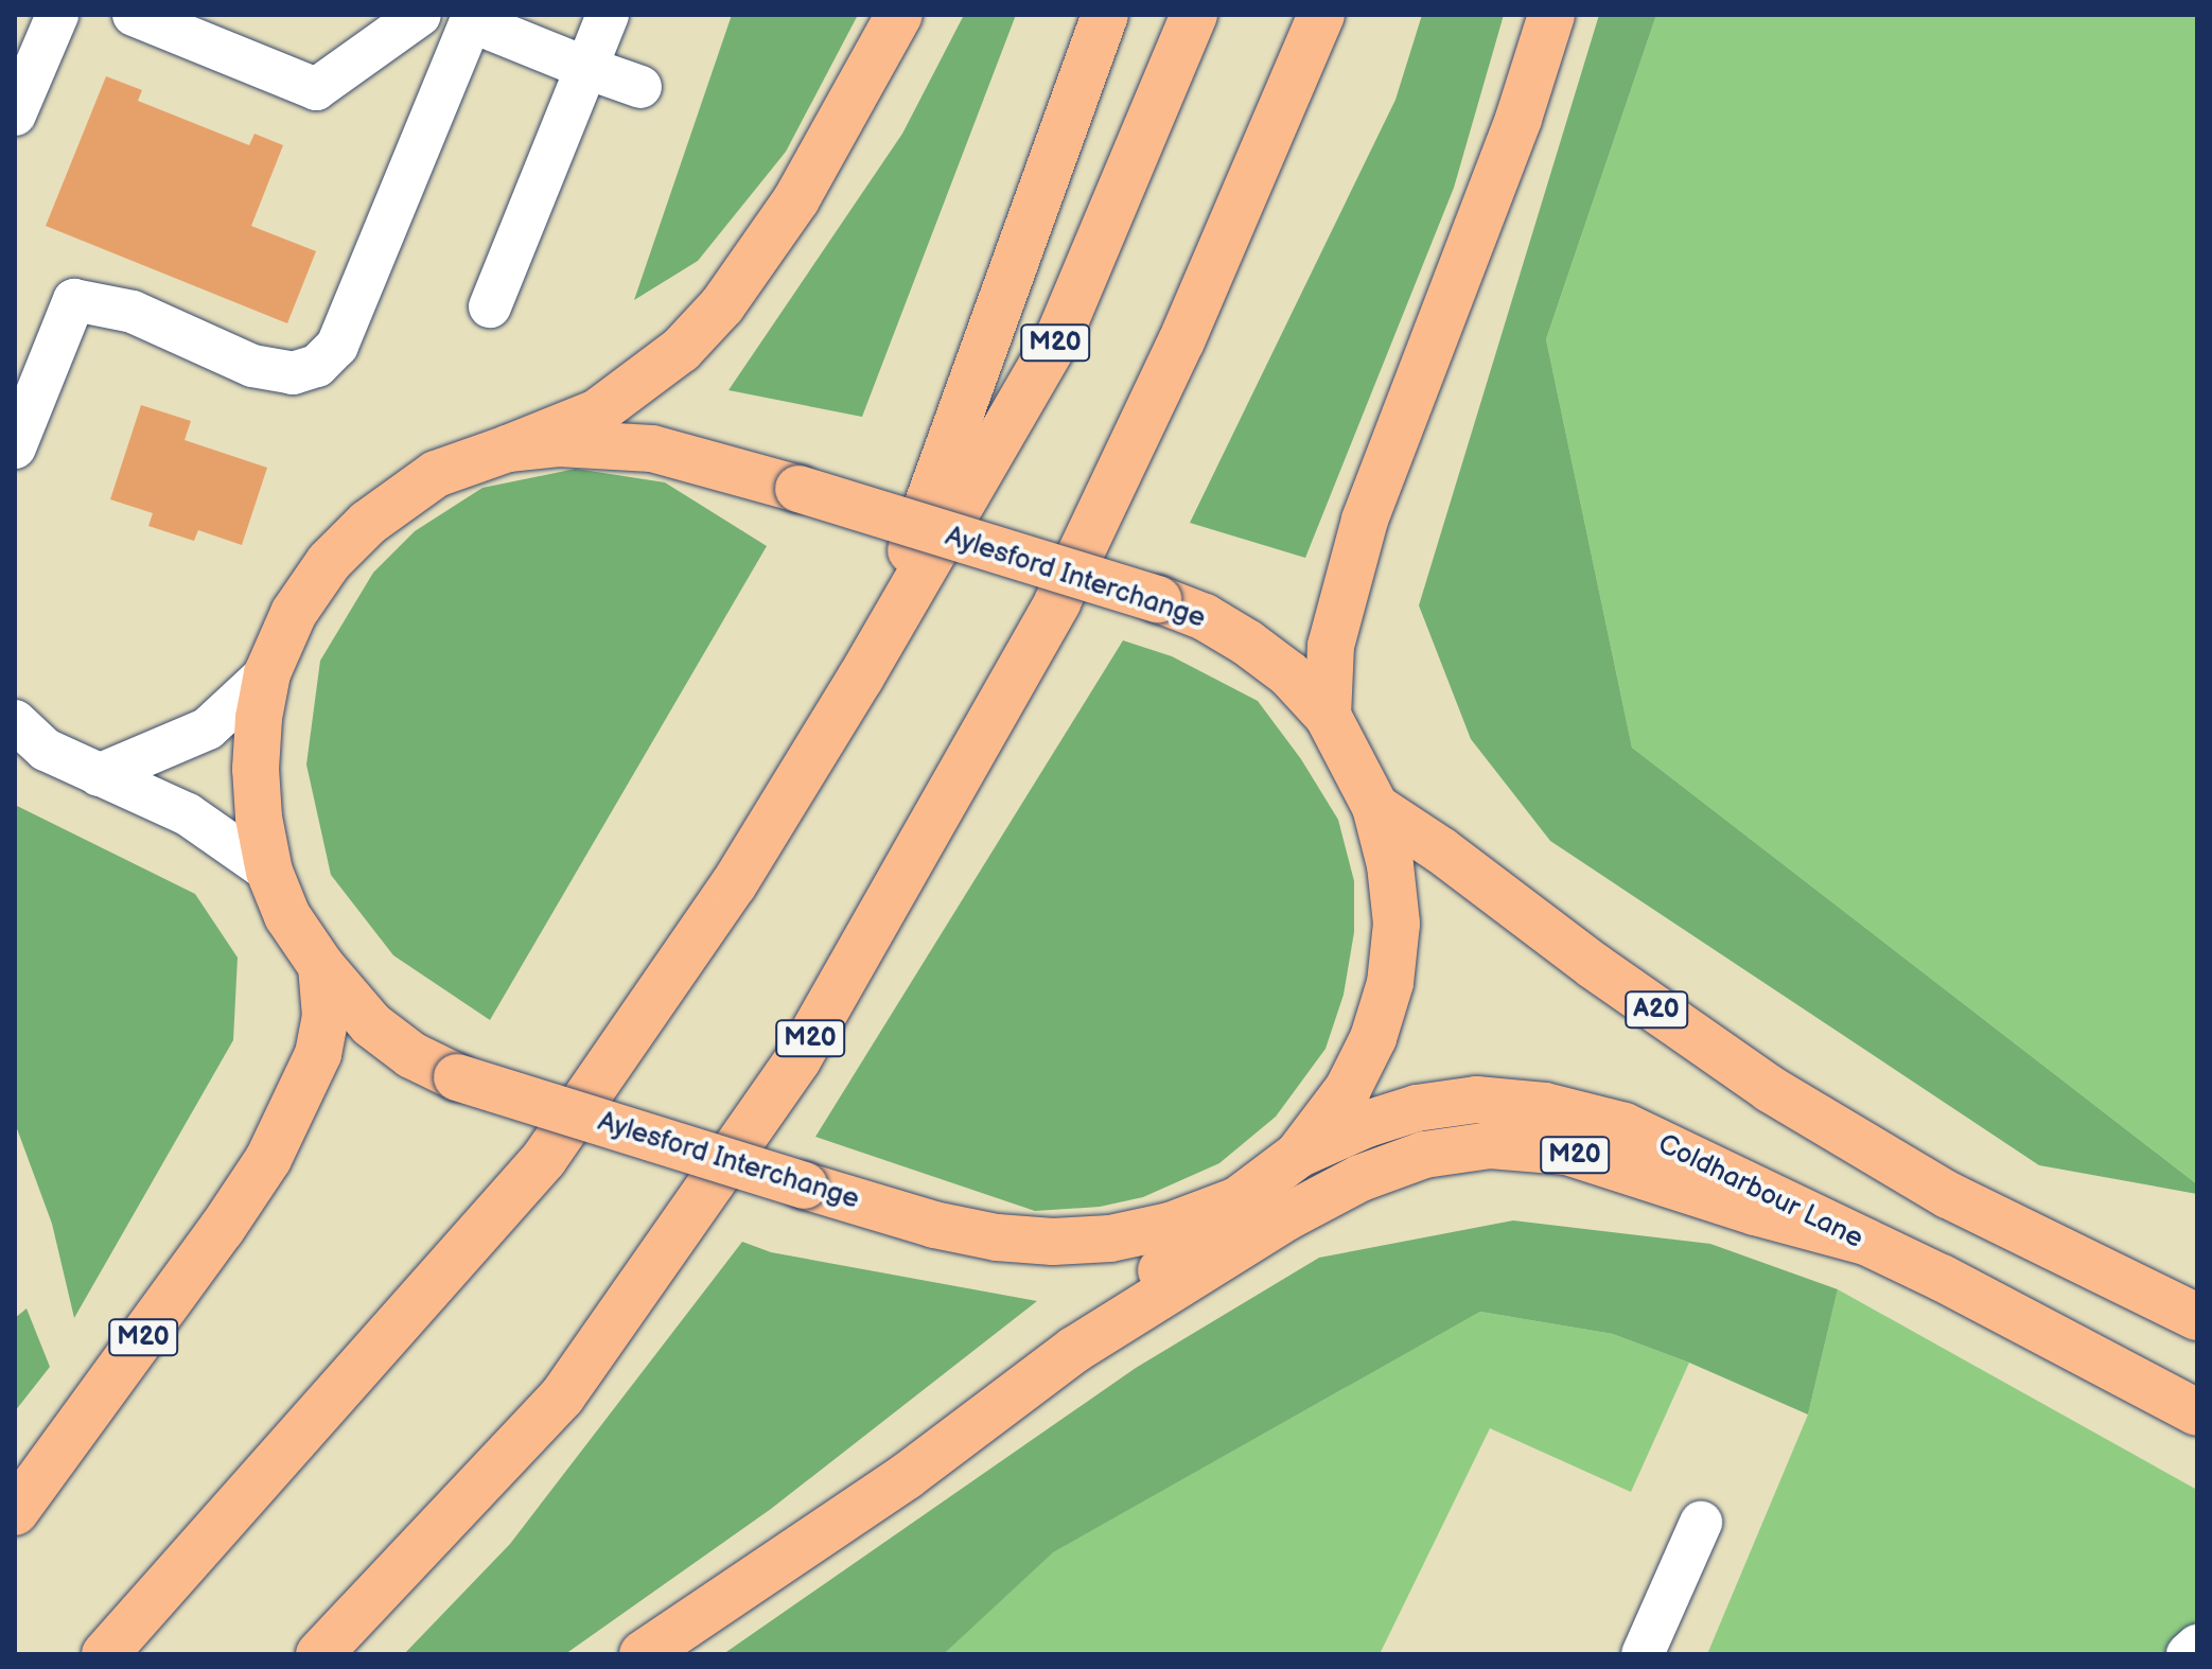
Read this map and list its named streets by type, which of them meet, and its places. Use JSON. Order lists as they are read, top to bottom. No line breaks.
{"streets":{"main road":["M20","Aylesford Interchange","A20","Coldharbour Lane"]},"crossings":[["M20","Aylesford Interchange"],["M20","Coldharbour Lane"],["Aylesford Interchange","A20"],["Aylesford Interchange","Coldharbour Lane"]]}
